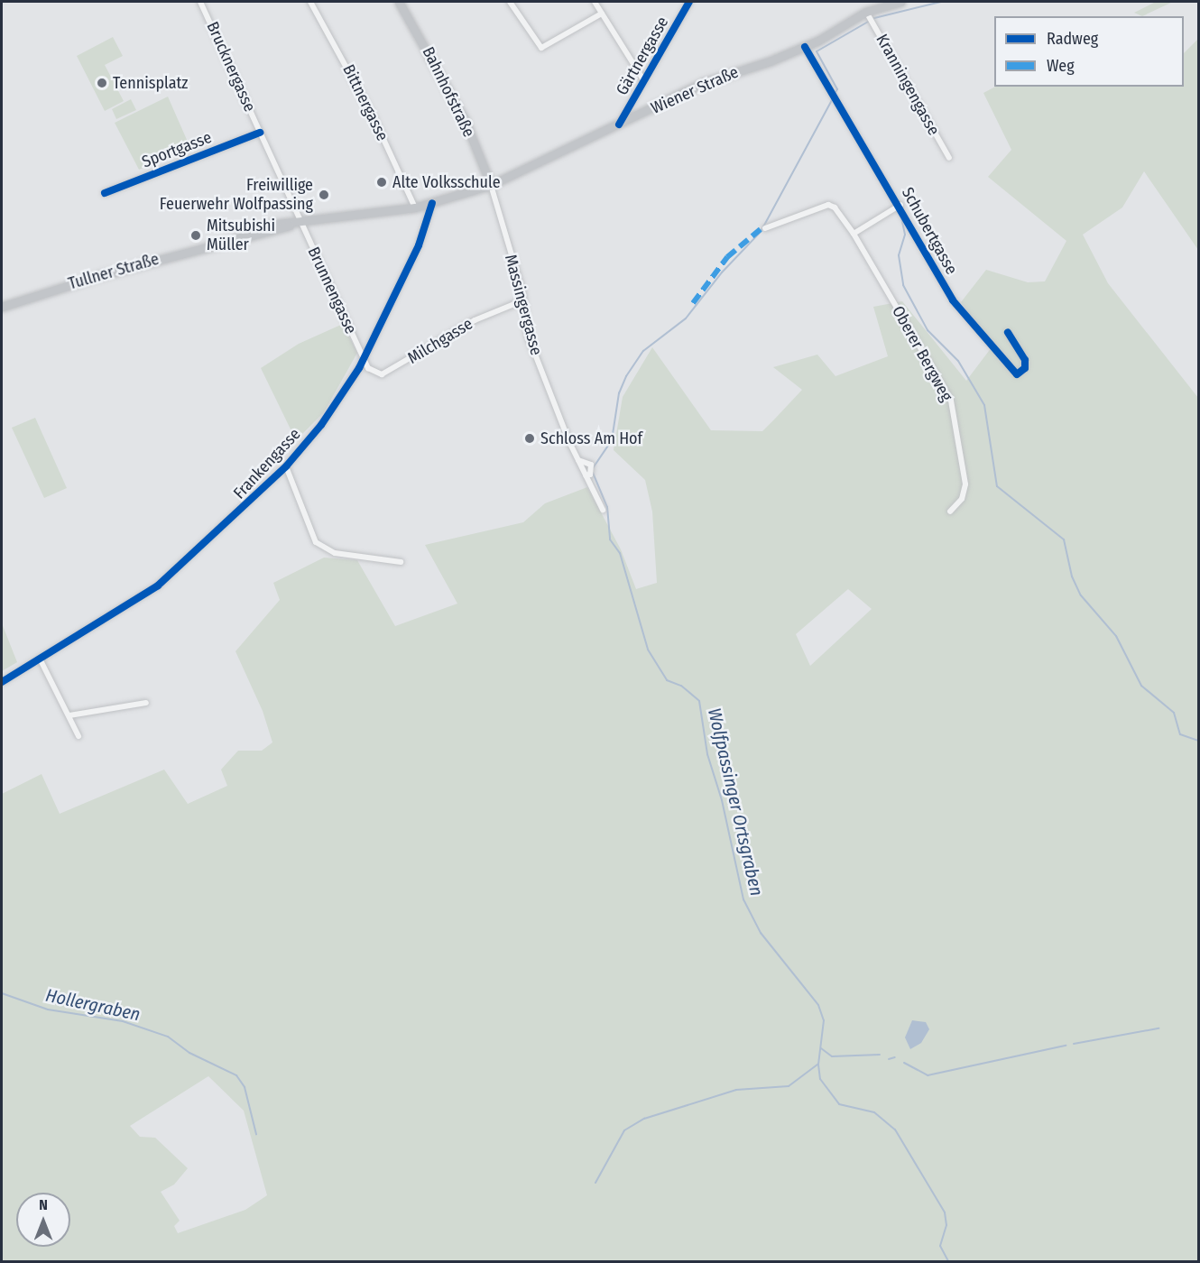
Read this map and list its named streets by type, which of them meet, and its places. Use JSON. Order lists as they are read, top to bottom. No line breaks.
{"streets":{"main road":["Wiener Straße","Bahnhofstraße","Tullner Straße"],"street":["Gärtnergasse","Brucknergasse","Kranningengasse","Bittnergasse","Sportgasse","Schubertgasse","Brunnengasse","Massingergasse","Milchgasse","Oberer Bergweg","Frankengasse"]},"crossings":[["Gärtnergasse","Wiener Straße"],["Brucknergasse","Sportgasse"],["Brucknergasse","Tullner Straße"],["Brucknergasse","Brunnengasse"],["Kranningengasse","Wiener Straße"],["Wiener Straße","Bahnhofstraße"],["Wiener Straße","Schubertgasse"],["Wiener Straße","Tullner Straße"],["Wiener Straße","Massingergasse"],["Bahnhofstraße","Tullner Straße"],["Bahnhofstraße","Massingergasse"],["Bittnergasse","Tullner Straße"],["Tullner Straße","Brunnengasse"],["Tullner Straße","Massingergasse"],["Tullner Straße","Frankengasse"],["Brunnengasse","Milchgasse"],["Brunnengasse","Frankengasse"],["Massingergasse","Milchgasse"],["Milchgasse","Frankengasse"]],"water":["Wolfpassinger Ortsgraben","Hollergraben"],"places":["Tennisplatz","Alte Volksschule","Freiwillige Feuerwehr Wolfpassing","Mitsubishi Müller","Schloss Am Hof"],"legend":["Radweg","Weg"],"north":"top"}
